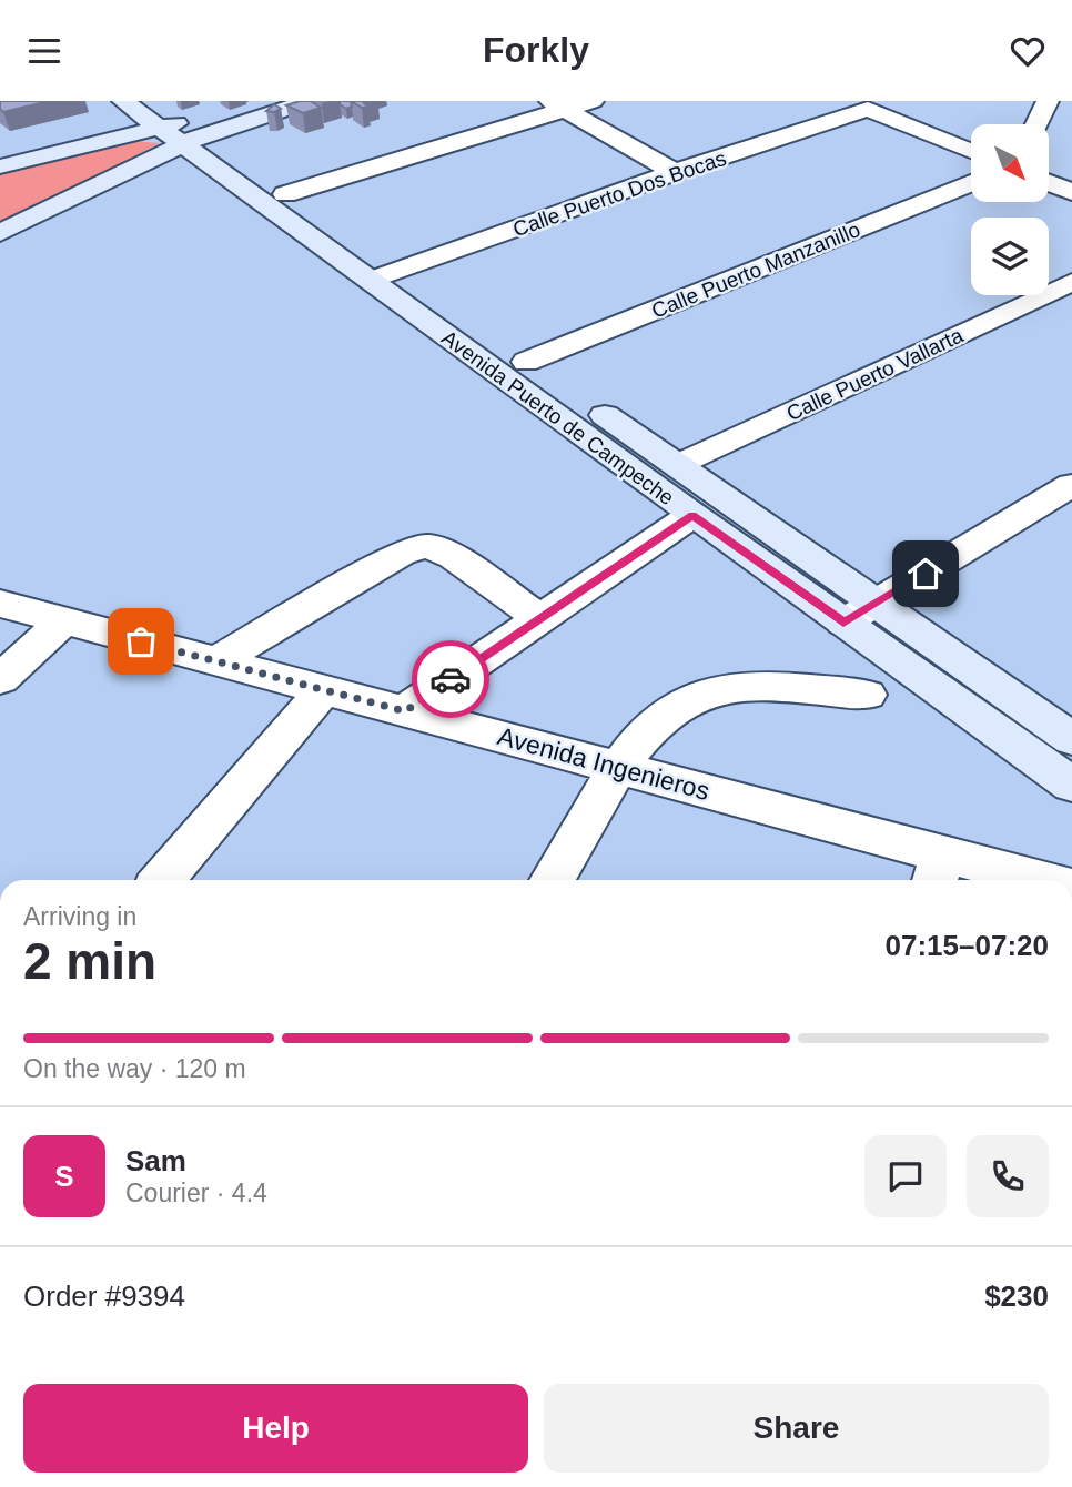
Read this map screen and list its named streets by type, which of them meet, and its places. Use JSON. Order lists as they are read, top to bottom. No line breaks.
{"streets":{"main road":["Avenida Puerto de Campeche"],"street":["Calle Puerto Dos Bocas","Calle Puerto Manzanillo","Calle Puerto Vallarta","Avenida Ingenieros"]},"crossings":[["Calle Puerto Dos Bocas","Avenida Puerto de Campeche"],["Calle Puerto Manzanillo","Avenida Puerto de Campeche"],["Calle Puerto Vallarta","Avenida Puerto de Campeche"]],"north":"bottom right","page":{"header":"Forkly","heading":["2 min","Arriving in","07:15–07:20"],"panel":["Sam","Courier · 4.4","Order #9394","$230"],"bar":"On the way · 120 m","round":"S","buttons":["Help","Share"]}}
